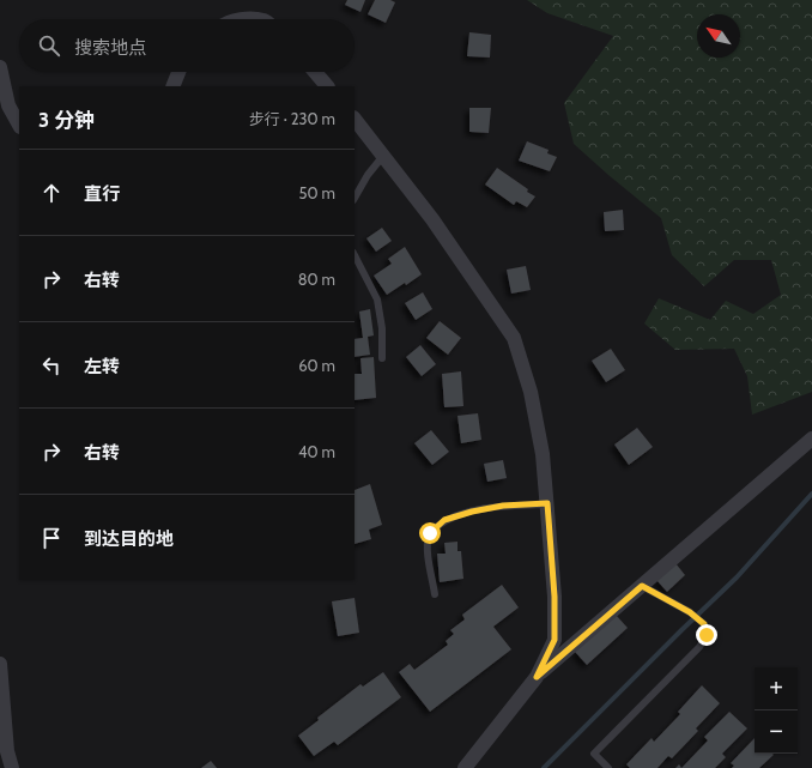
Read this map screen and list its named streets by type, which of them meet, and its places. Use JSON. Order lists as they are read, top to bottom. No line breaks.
{"north":"top left","page":{"search":"搜索地点","heading":["3 分钟","步行 · 230 m"],"list":[["直行","50 m"],["右转","80 m"],["左转","60 m"],["右转","40 m"],"到达目的地"],"map_buttons":["+","−"]}}
